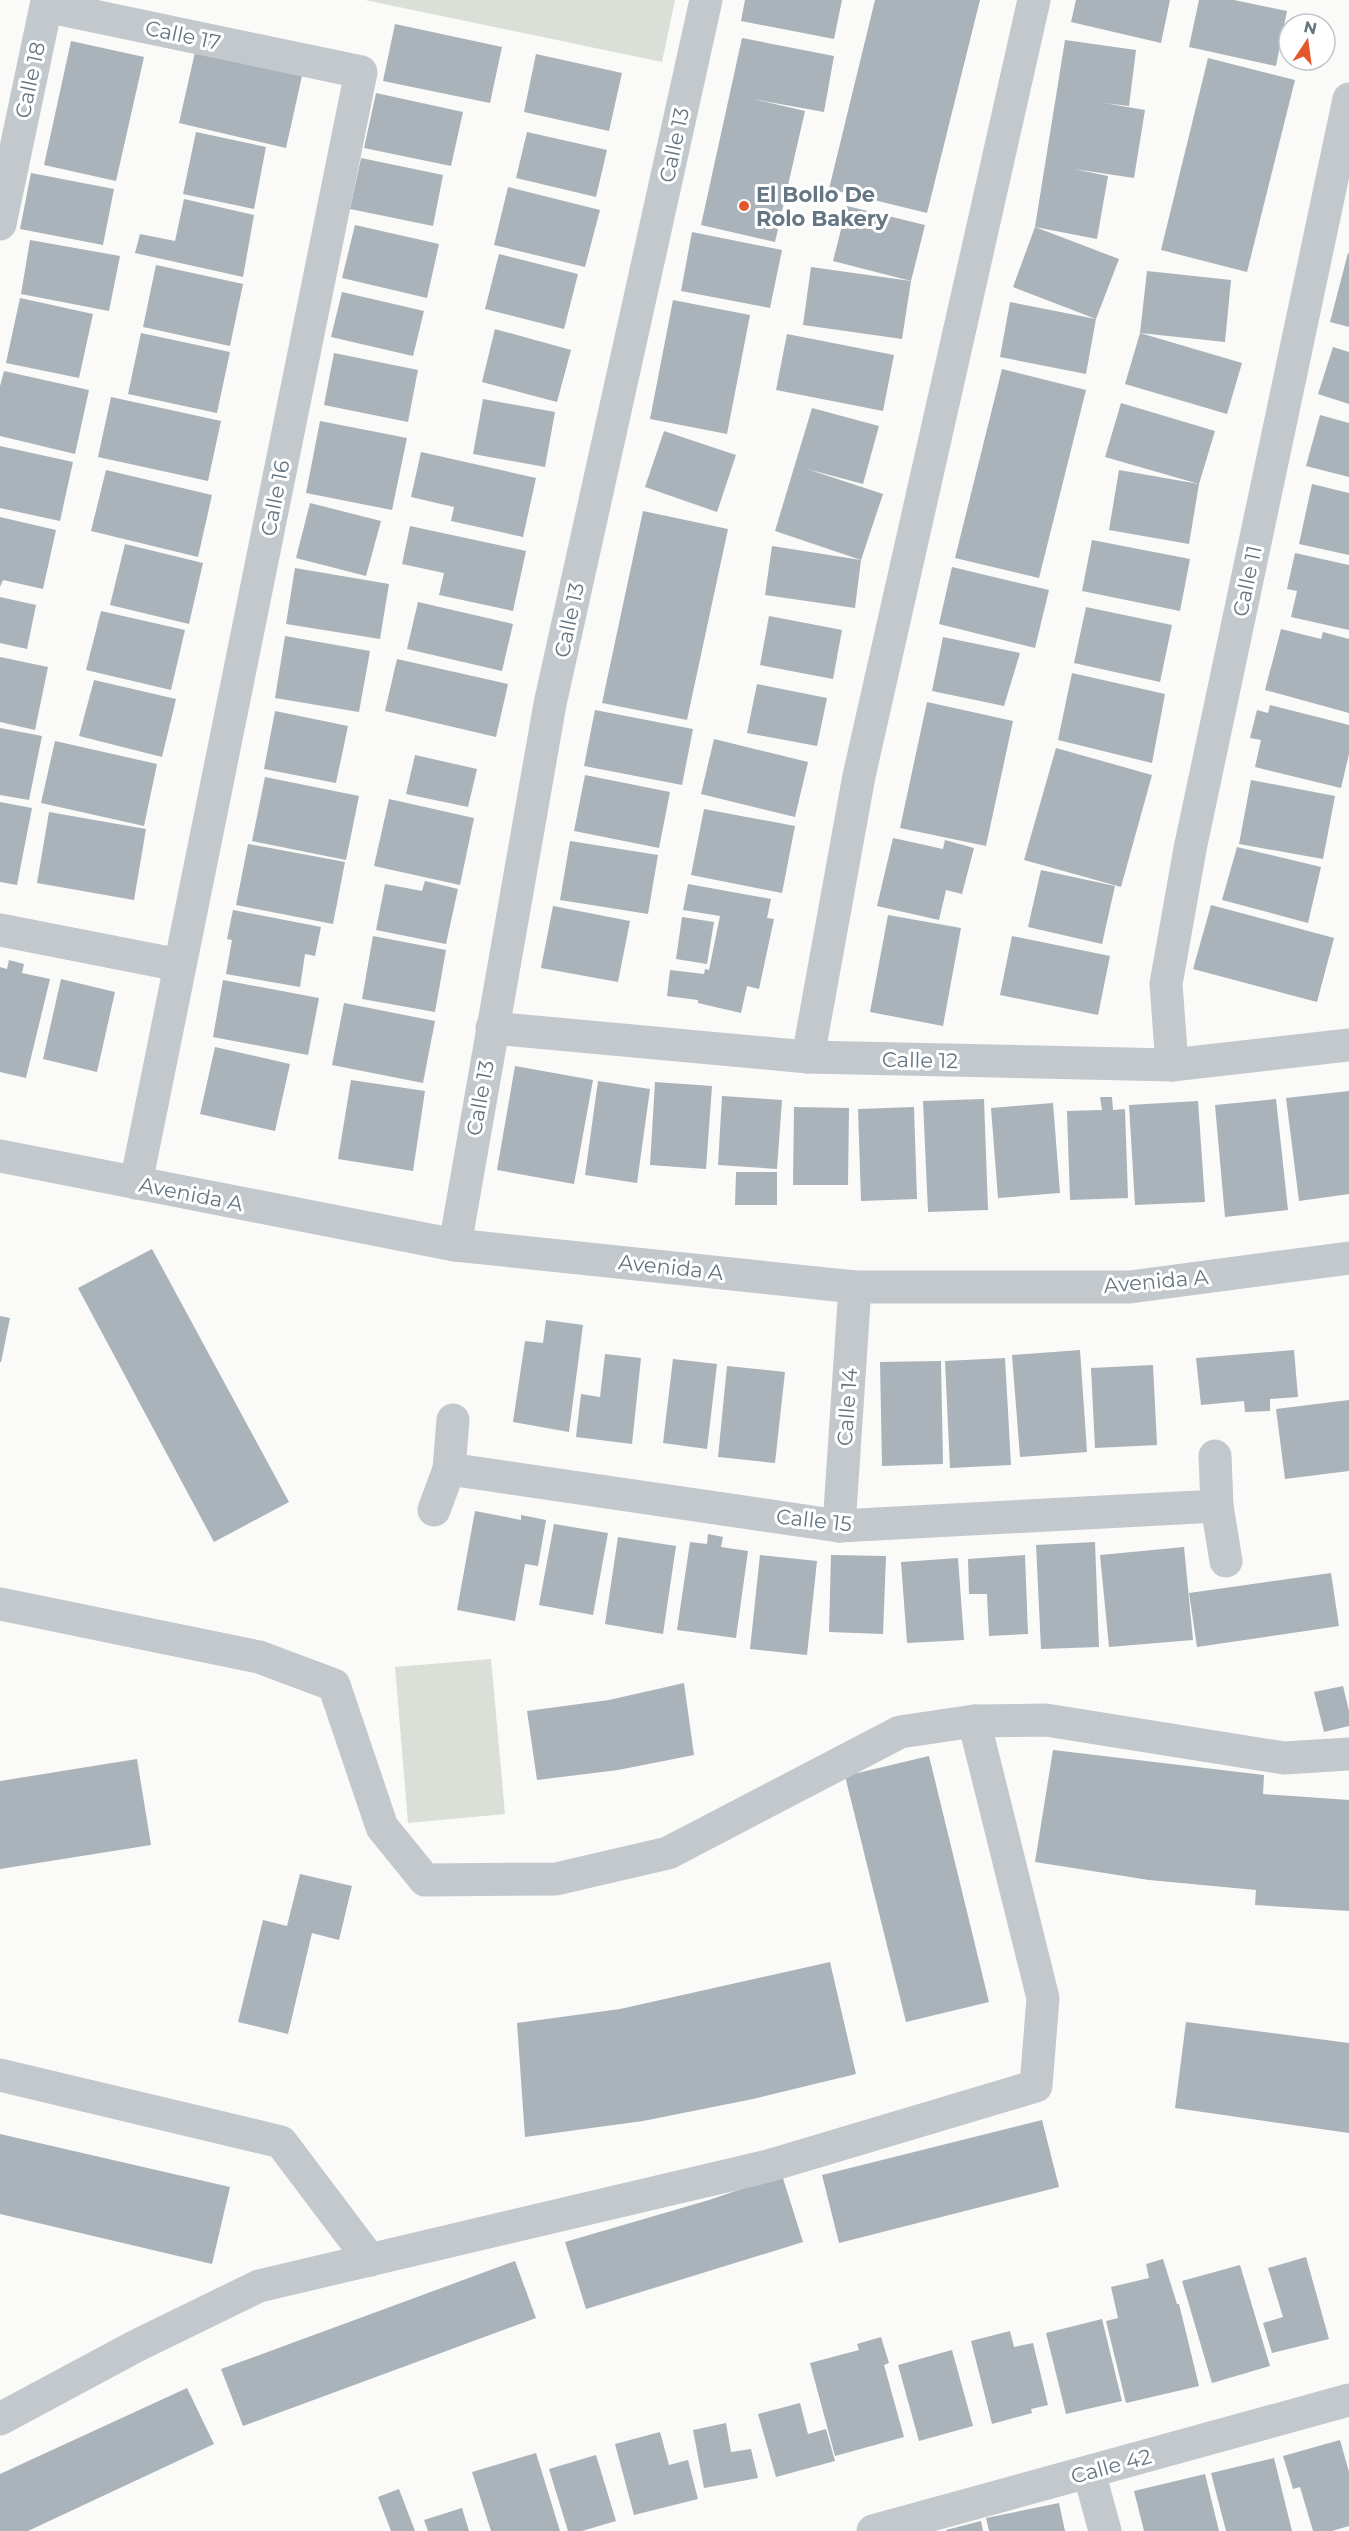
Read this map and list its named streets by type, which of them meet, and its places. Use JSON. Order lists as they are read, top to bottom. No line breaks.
{"streets":{"street":["Calle 17","Calle 18","Calle 13","Calle 16","Calle 11","Calle 12","Avenida A","Calle 14","Calle 15","Calle 42"]},"crossings":[["Calle 17","Calle 18"],["Calle 17","Calle 16"],["Calle 13","Calle 12"],["Calle 13","Avenida A"],["Calle 11","Calle 12"],["Avenida A","Calle 14"],["Calle 14","Calle 15"]],"places":["El Bollo De Rolo Bakery"],"north":"top"}
